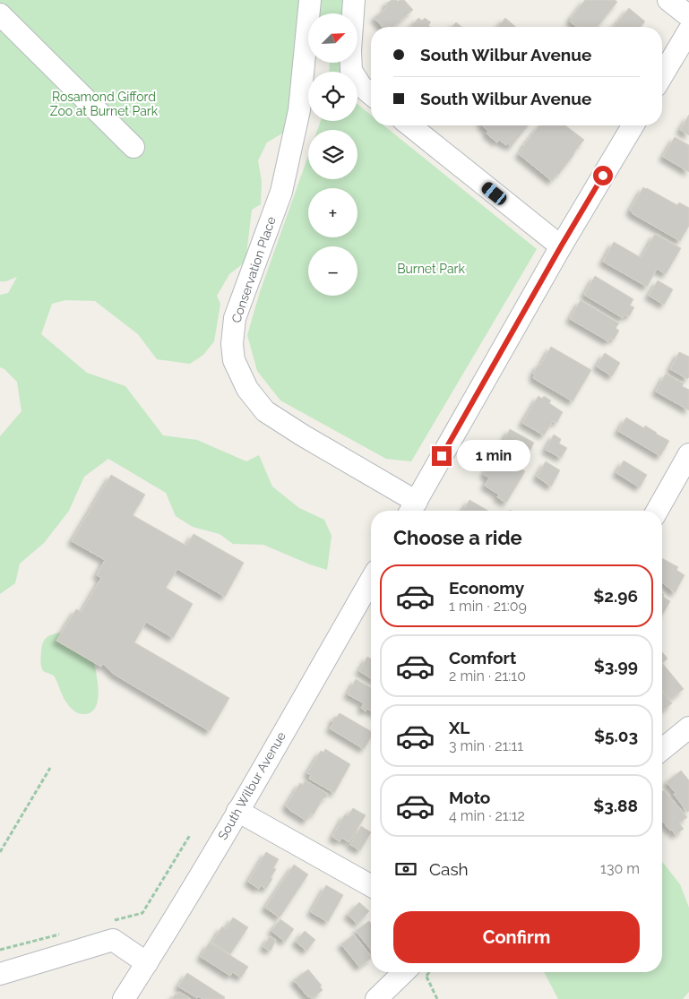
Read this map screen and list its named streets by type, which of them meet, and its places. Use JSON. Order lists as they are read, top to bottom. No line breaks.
{"streets":{"street":["Conservation Place","South Wilbur Avenue"]},"parks":["Rosamond Gifford Zoo at Burnet Park","Burnet Park"],"north":"top right","page":{"map_buttons":["+","−"],"banner":["South Wilbur Avenue","South Wilbur Avenue"],"bubble":"1 min","heading":"Choose a ride","list":[{"name":"Economy","note":"1 min · 21:09","value":"$2.96"},{"name":"Comfort","note":"2 min · 21:10","value":"$3.99"},{"name":"XL","note":"3 min · 21:11","value":"$5.03"},{"name":"Moto","note":"4 min · 21:12","value":"$3.88"}],"pay":["Cash","130 m"],"buttons":"Confirm"}}
